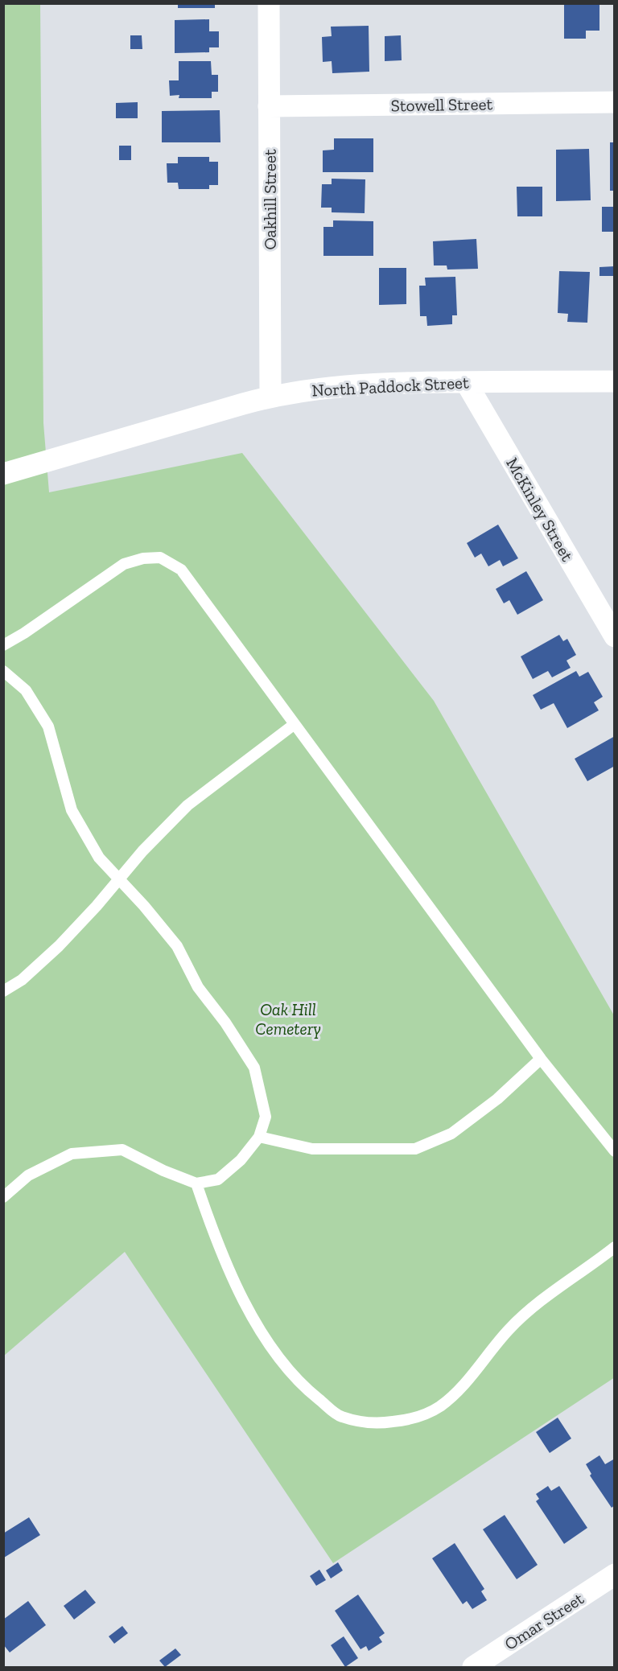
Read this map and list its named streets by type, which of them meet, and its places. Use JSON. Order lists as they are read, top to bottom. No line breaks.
{"streets":{"street":["Stowell Street","Oakhill Street","North Paddock Street","McKinley Street","Omar Street"]},"crossings":[["Stowell Street","Oakhill Street"],["Oakhill Street","North Paddock Street"],["North Paddock Street","McKinley Street"]],"parks":["Oak Hill Cemetery"]}
